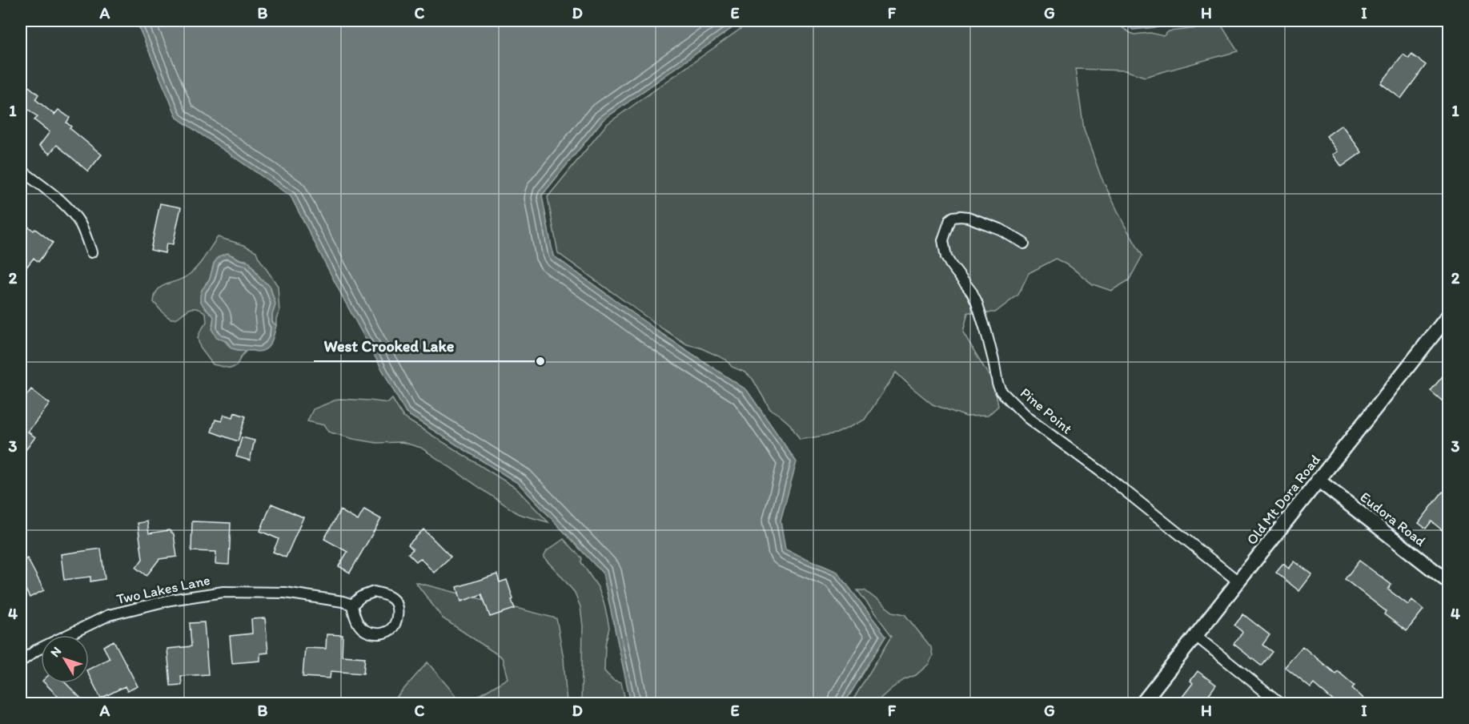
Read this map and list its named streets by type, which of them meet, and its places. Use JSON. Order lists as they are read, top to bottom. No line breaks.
{"streets":{"street":["Pine Point","Old Mt Dora Road","Eudora Road","Two Lakes Lane"]},"crossings":[["Pine Point","Old Mt Dora Road"],["Old Mt Dora Road","Eudora Road"]],"places":["West Crooked Lake"],"north":"top left","grid":{"columns":["A","B","C","D","E","F","G","H","I"],"rows":["1","2","3","4"]}}
